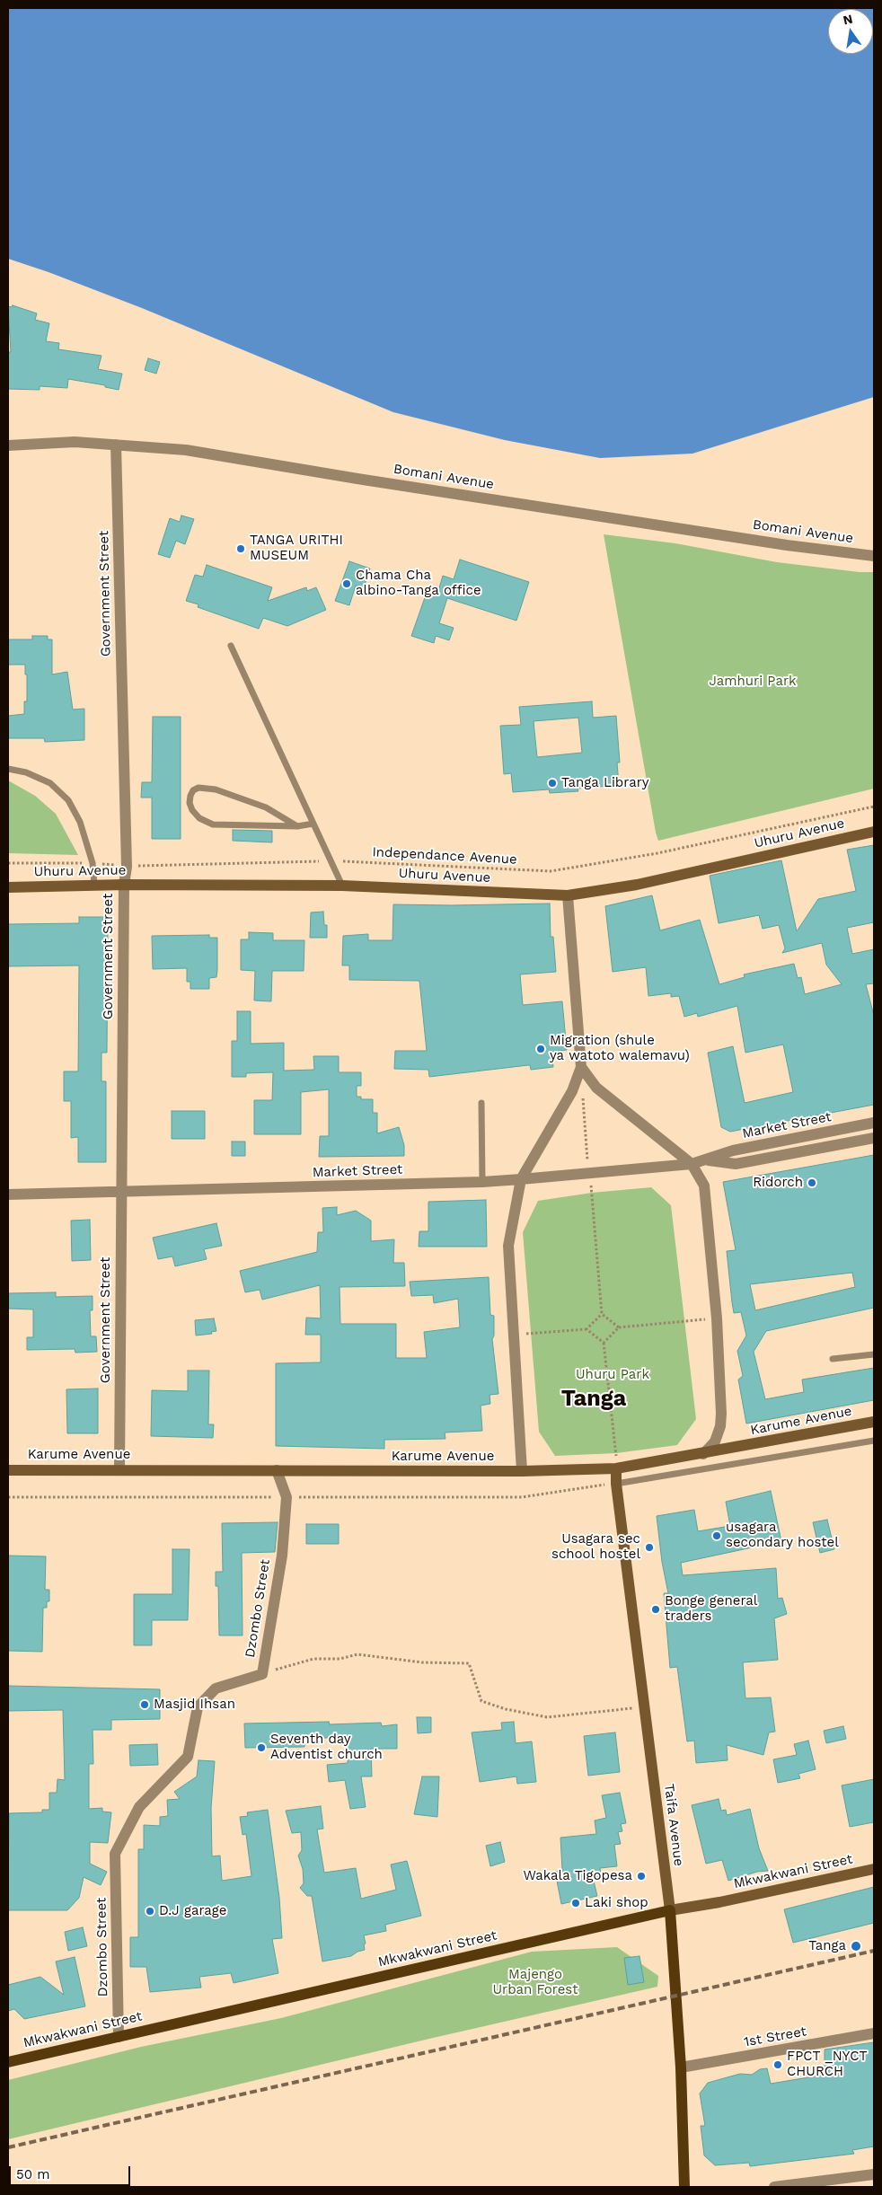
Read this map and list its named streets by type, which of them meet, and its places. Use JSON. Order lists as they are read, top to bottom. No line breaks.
{"streets":{"main road":["Uhuru Avenue","Karume Avenue","Taifa Avenue","Mkwakwani Street"],"street":["Bomani Avenue","Government Street","Market Street","Dzombo Street","1st Street"],"path":["Independance Avenue"]},"crossings":[["Bomani Avenue","Government Street"],["Government Street","Uhuru Avenue"],["Government Street","Independance Avenue"],["Government Street","Market Street"],["Government Street","Karume Avenue"],["Karume Avenue","Dzombo Street"],["Karume Avenue","Taifa Avenue"],["Dzombo Street","Mkwakwani Street"],["Taifa Avenue","Mkwakwani Street"],["Taifa Avenue","1st Street"]],"districts":["Tanga"],"parks":["Jamhuri Park","Uhuru Park","Majengo Urban Forest"],"places":["TANGA URITHI MUSEUM","Chama Cha albino-Tanga office","Tanga Library","Migration (shule ya watoto walemavu)","Ridorch","usagara secondary hostel","Usagara sec school hostel","Bonge general traders","Masjid Ihsan","Seventh day Adventist church","Wakala Tigopesa","Laki shop","D.J garage","Tanga","FPCT _NYCT CHURCH"],"scale_bar":"50 m","north":"top"}
